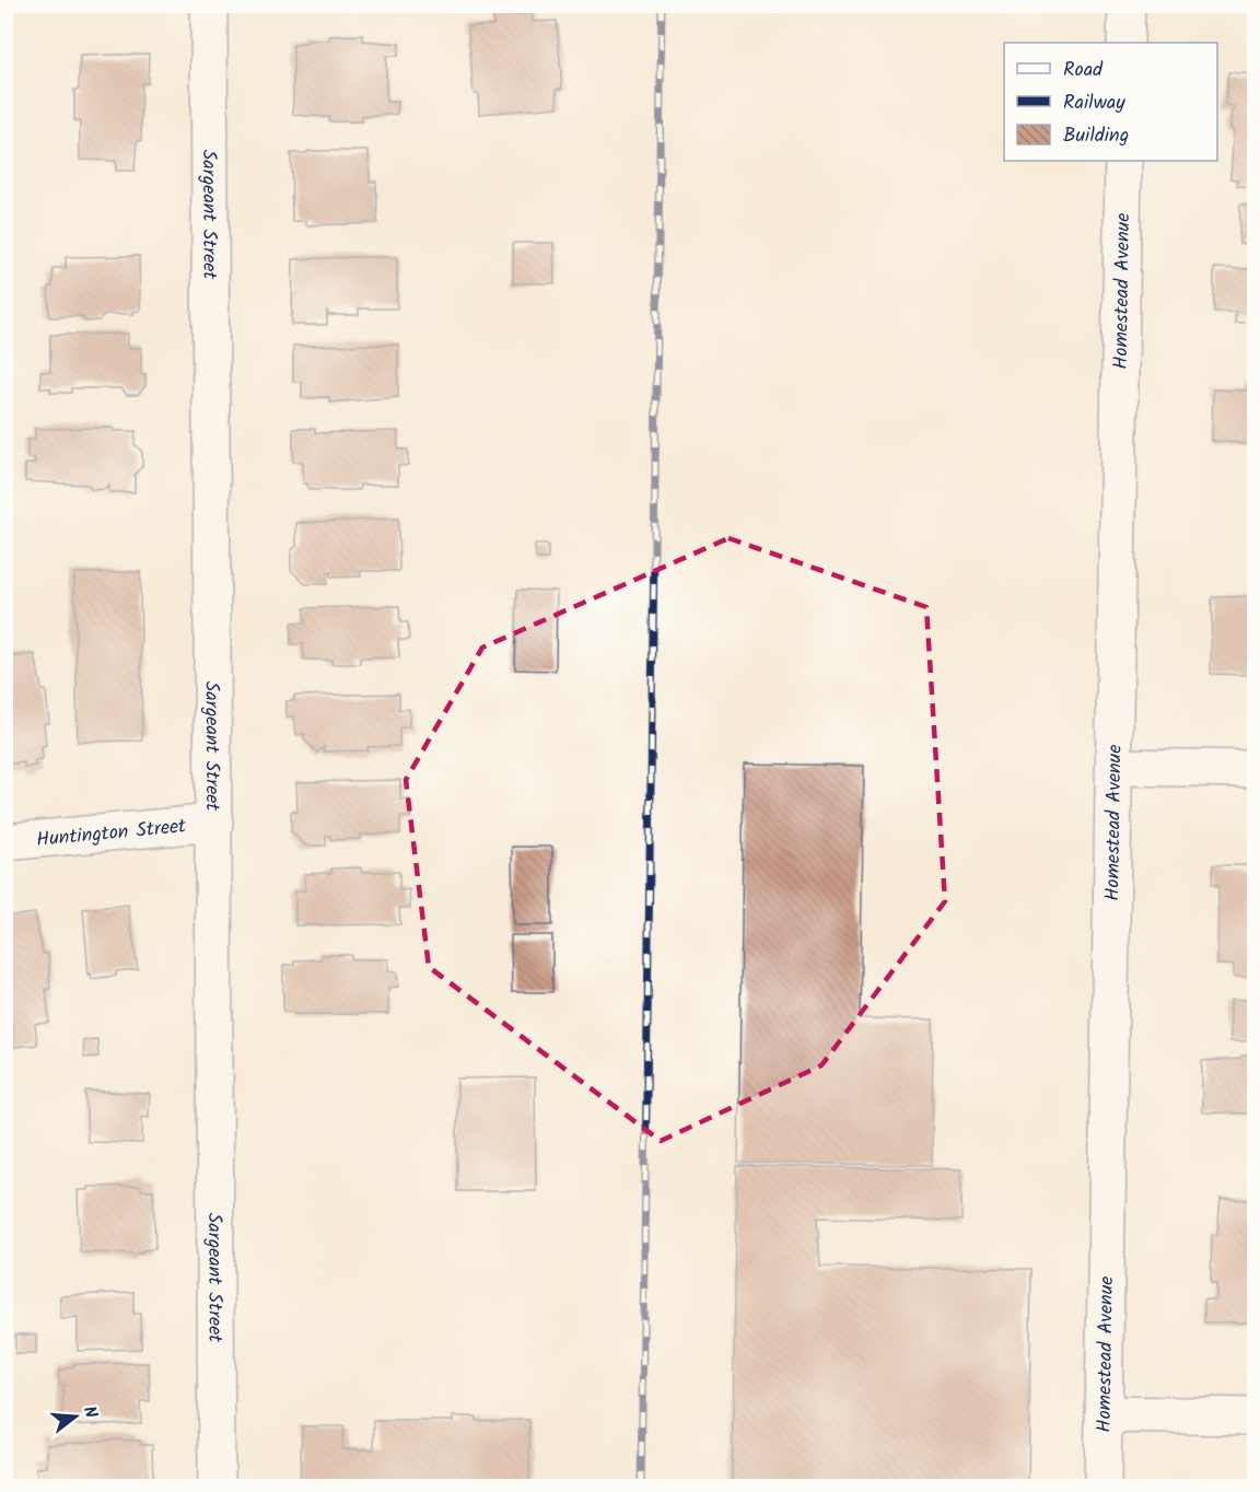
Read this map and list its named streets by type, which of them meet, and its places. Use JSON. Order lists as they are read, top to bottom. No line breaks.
{"streets":{"street":["Sargeant Street","Homestead Avenue","Huntington Street"]},"crossings":[["Sargeant Street","Huntington Street"]],"legend":["Road","Railway","Building"],"north":"right"}
